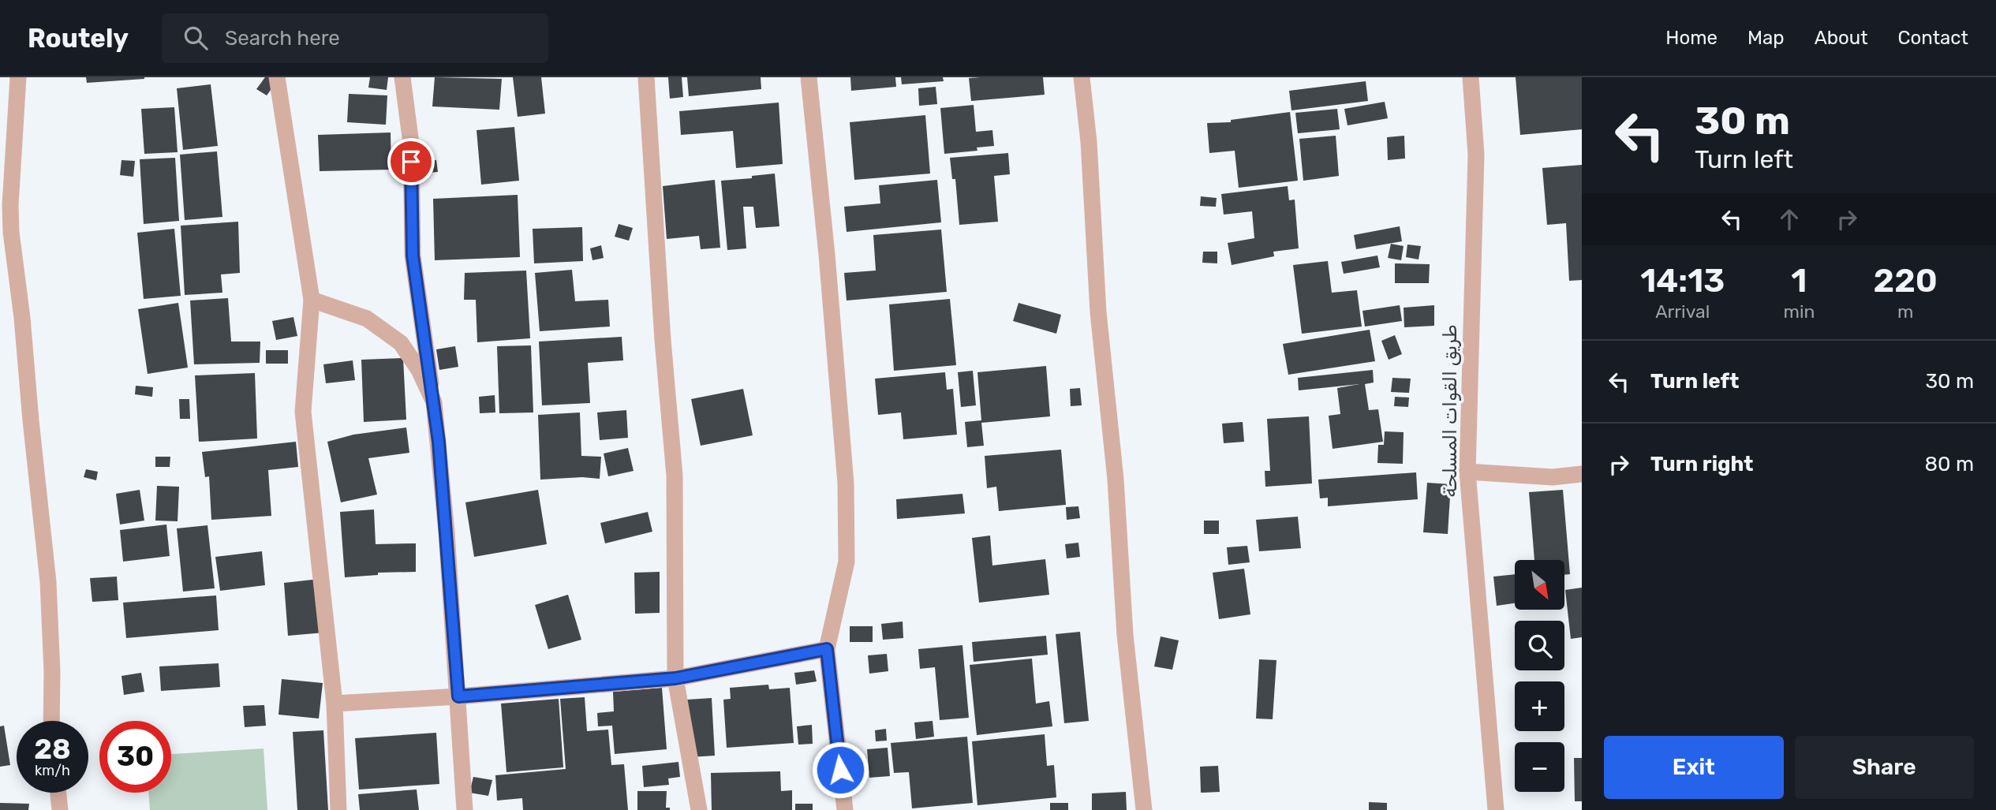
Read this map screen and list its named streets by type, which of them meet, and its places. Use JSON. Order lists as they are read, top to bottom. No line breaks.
{"streets":{"street":["طريق القوات المسلحة"]},"north":"bottom right","page":{"header":"Routely","search":"Search here","nav":["Home","Map","About","Contact"],"turn":["30 m","Turn left"],"eta":["14:13","Arrival","1","min","220","m"],"list":[{"name":"Turn left","value":"30 m"},{"name":"Turn right","value":"80 m"}],"map_buttons":["+","−"],"speed":"28 km/h","limit":"30","buttons":["Exit","Share"]}}
